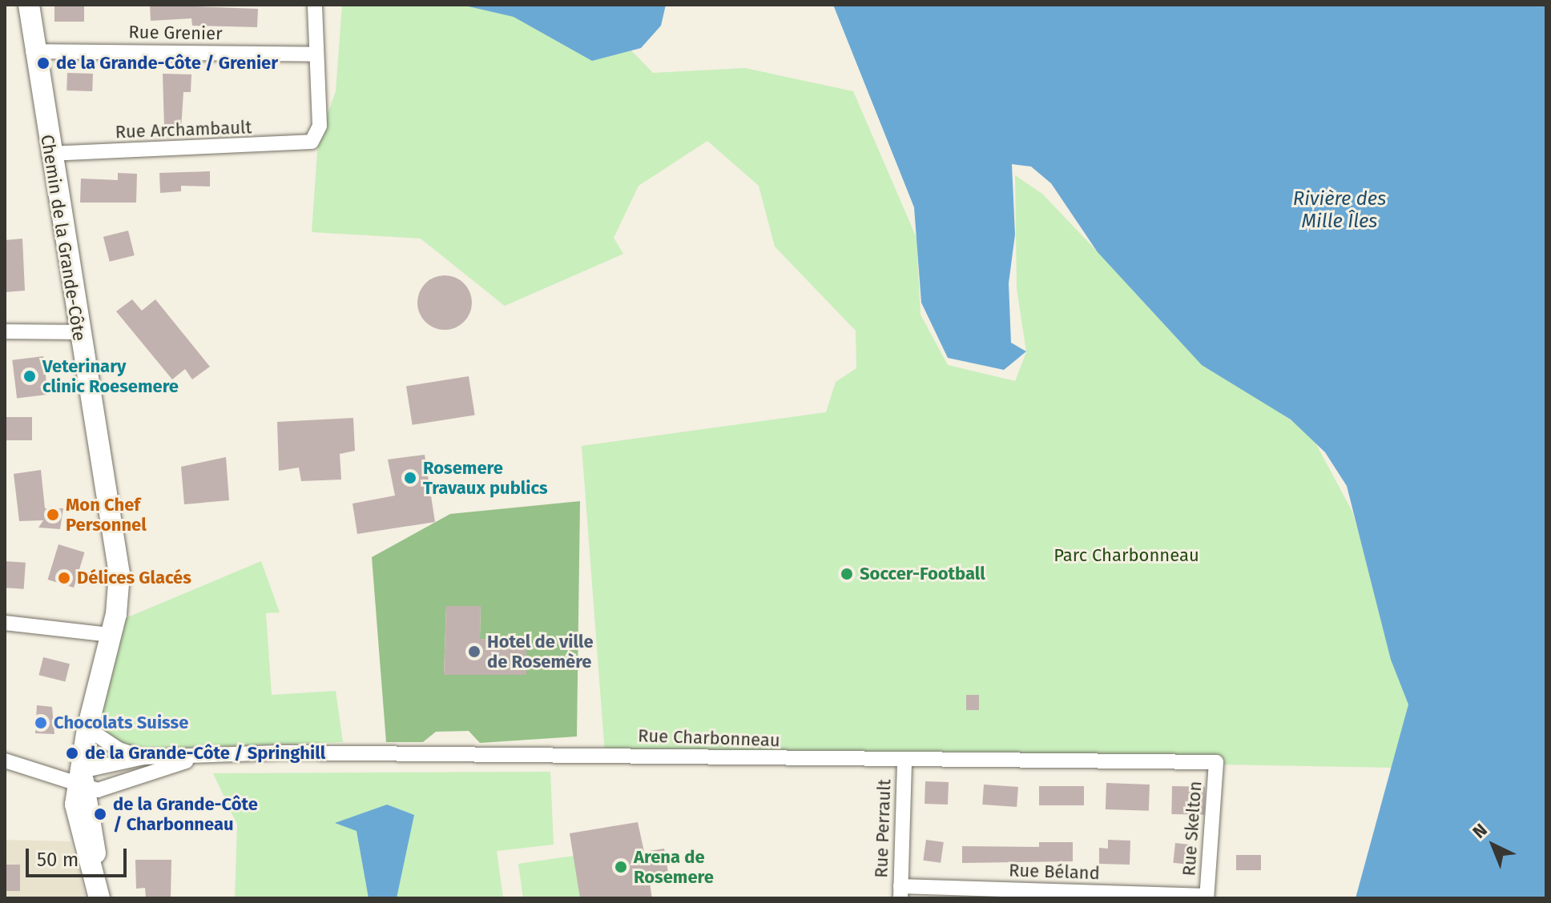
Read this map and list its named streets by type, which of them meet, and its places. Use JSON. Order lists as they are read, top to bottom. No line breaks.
{"streets":{"main road":["Chemin de la Grande-Côte"],"street":["Rue Grenier","Rue Archambault","Rue Charbonneau","Rue Perrault","Rue Skelton","Rue Béland"]},"crossings":[["Rue Grenier","Rue Archambault"],["Rue Grenier","Chemin de la Grande-Côte"],["Rue Archambault","Chemin de la Grande-Côte"],["Chemin de la Grande-Côte","Rue Charbonneau"],["Rue Charbonneau","Rue Perrault"],["Rue Charbonneau","Rue Skelton"],["Rue Perrault","Rue Béland"],["Rue Skelton","Rue Béland"]],"water":["Rivière des Mille Îles"],"parks":["Parc Charbonneau"],"places":["de la Grande-Côte / Grenier","Veterinary clinic Roesemere","Rosemere Travaux publics","Mon Chef Personnel","Soccer-Football","Délices Glacés","Hotel de ville de Rosemère","Chocolats Suisse","de la Grande-Côte / Springhill","de la Grande-Côte / Charbonneau","Arena de Rosemere"],"scale_bar":"50 m","north":"top left"}
